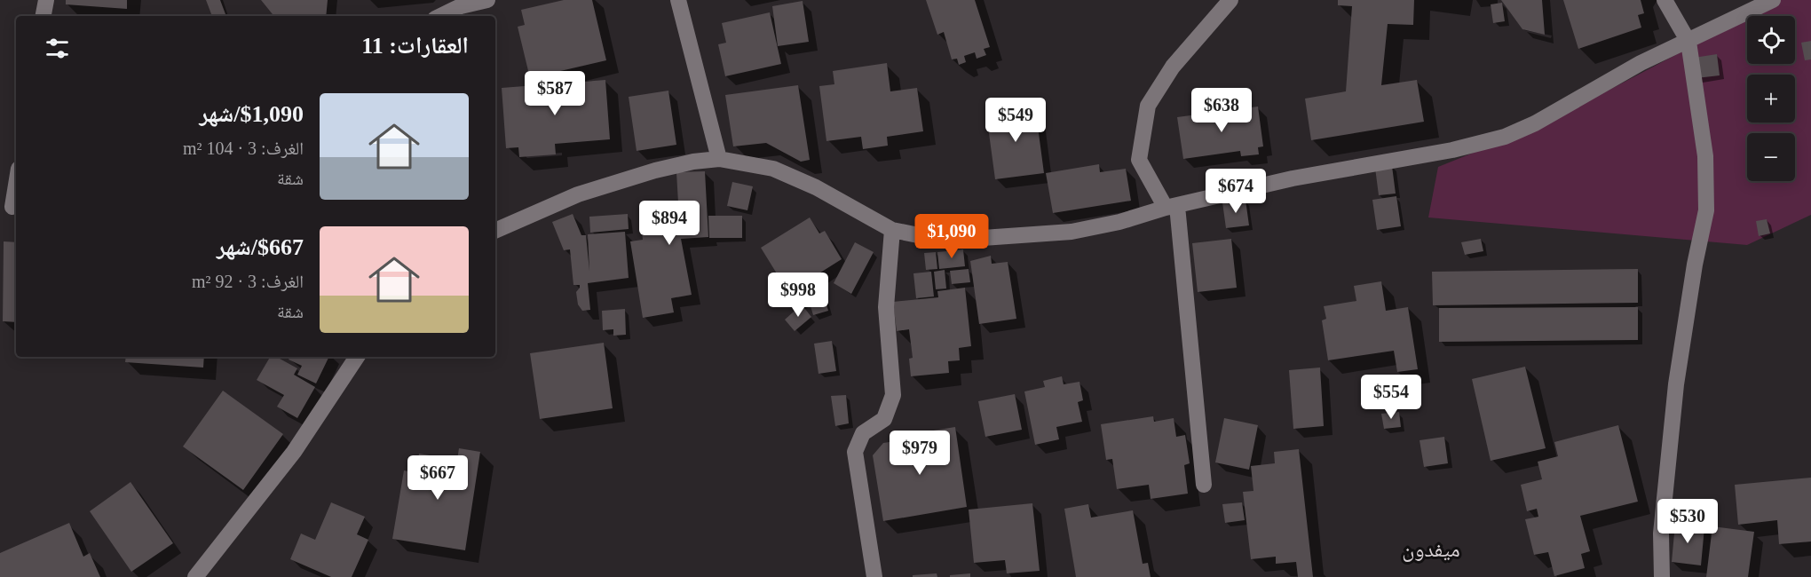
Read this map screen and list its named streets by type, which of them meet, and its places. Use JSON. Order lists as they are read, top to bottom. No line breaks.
{"districts":["ميفدون"],"page":{"map_buttons":["+","−"],"heading":"العقارات: 11","price":["$587","$638","$549","$674","$894","$1,090","$998","$554","$979","$667","$530"],"list":[{"name":"$1,090/شهر","note":"الغرف: 3 · 104 m² · شقة"},{"name":"$667/شهر","note":"الغرف: 3 · 92 m² · شقة"}]}}
